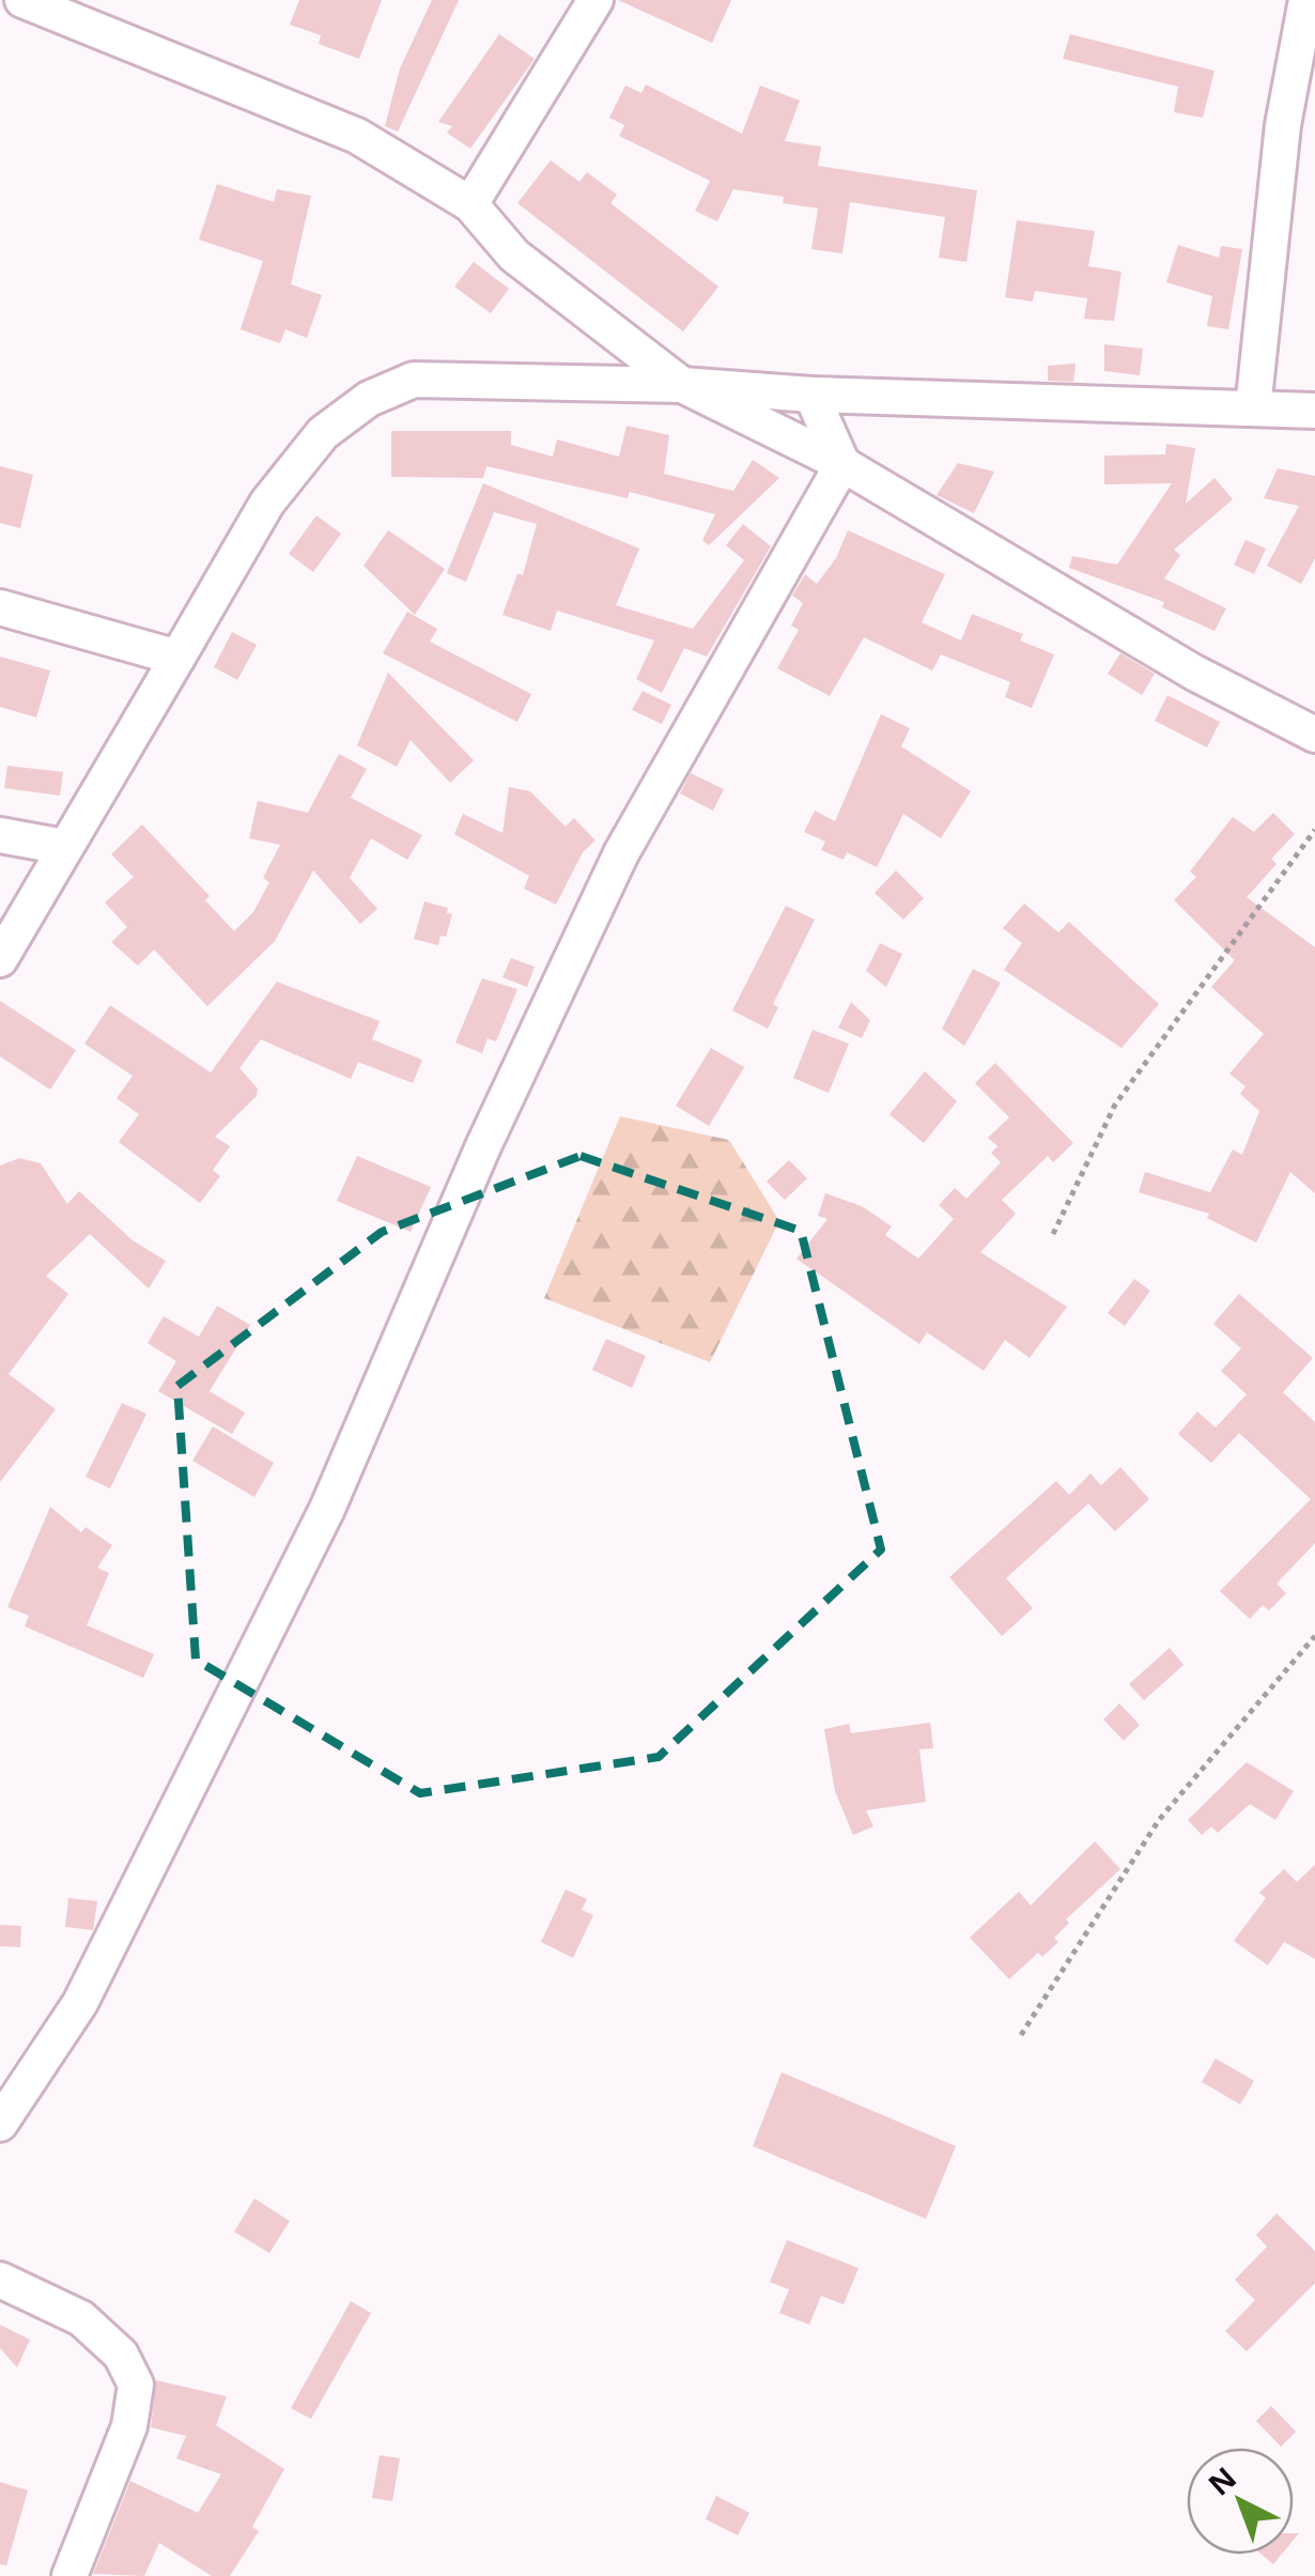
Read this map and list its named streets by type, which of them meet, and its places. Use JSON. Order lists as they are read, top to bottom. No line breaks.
{"north":"top left"}
